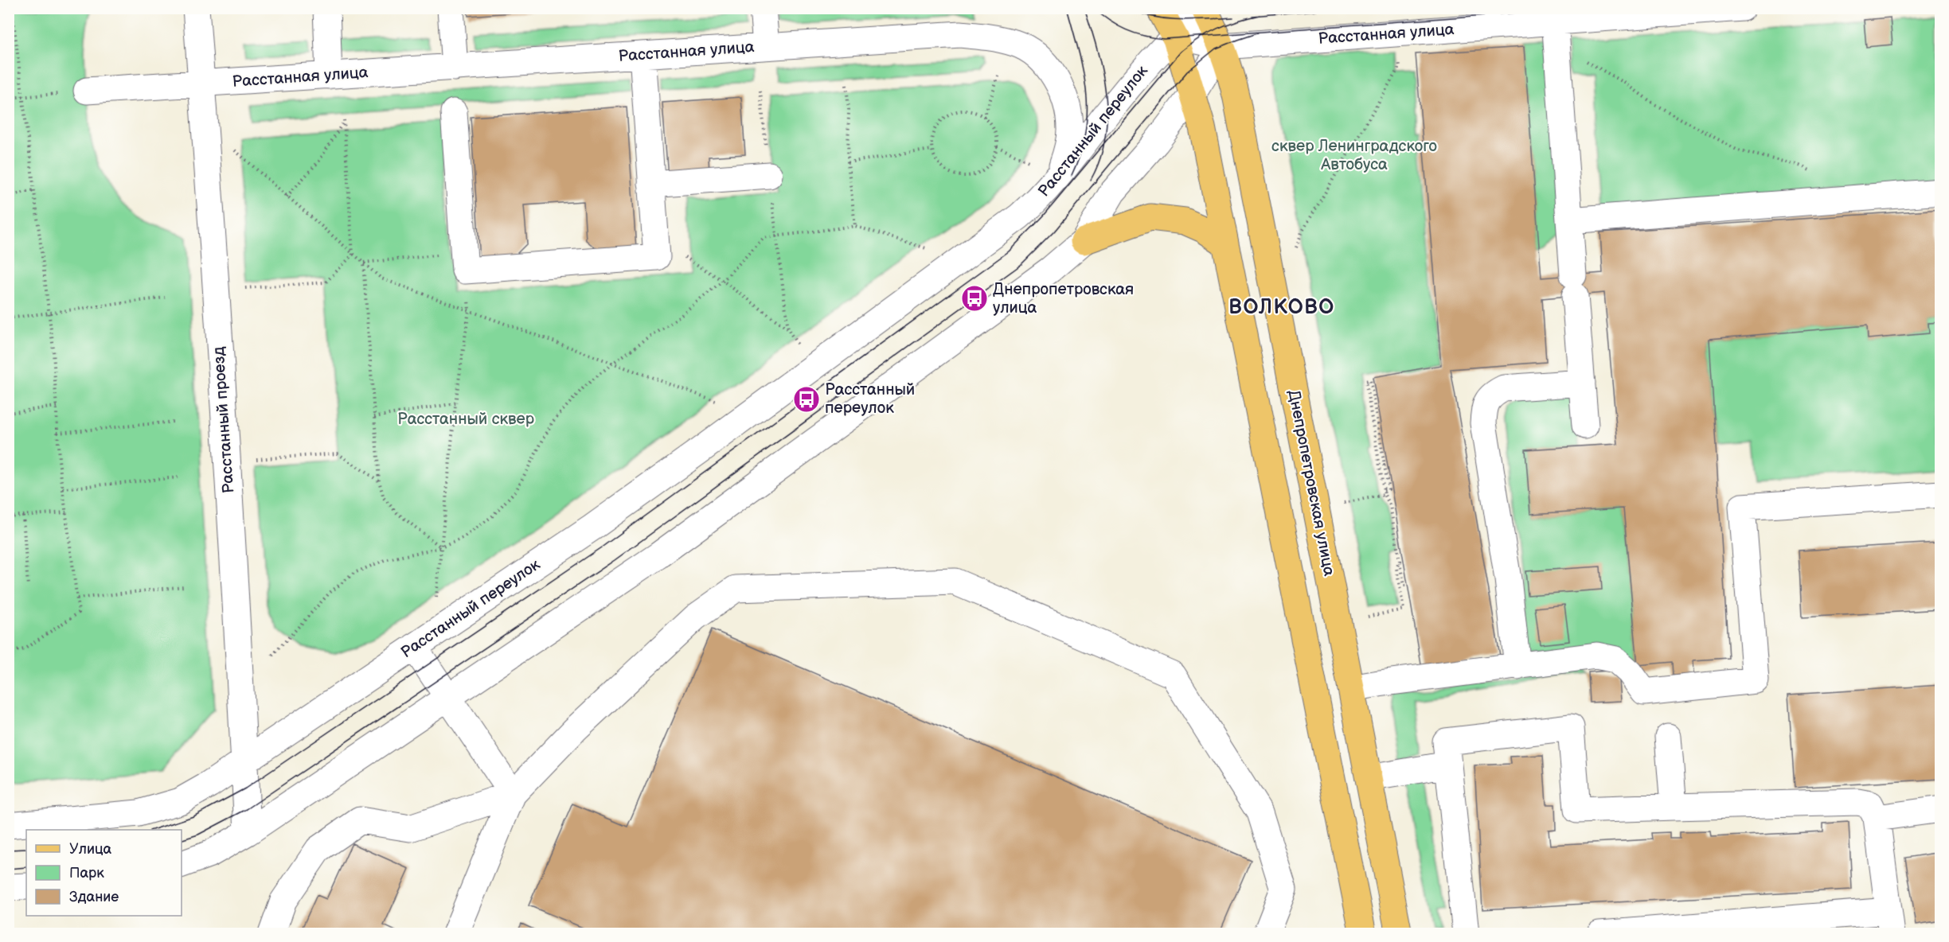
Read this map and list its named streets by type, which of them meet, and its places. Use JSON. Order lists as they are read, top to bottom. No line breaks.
{"streets":{"main road":["Днепропетровская улица"],"street":["Расстанная улица","Расстанный переулок","Расстанный проезд"]},"crossings":[["Расстанная улица","Расстанный переулок"],["Расстанная улица","Расстанный проезд"],["Расстанная улица","Днепропетровская улица"],["Расстанный переулок","Расстанный проезд"],["Расстанный переулок","Днепропетровская улица"]],"districts":["ВОЛКОВО"],"parks":["сквер Ленинградского Автобуса","Расстанный сквер"],"places":{"bus stop":["Днепропетровская улица","Расстанный переулок"]},"legend":["Улица","Парк","Здание"]}
